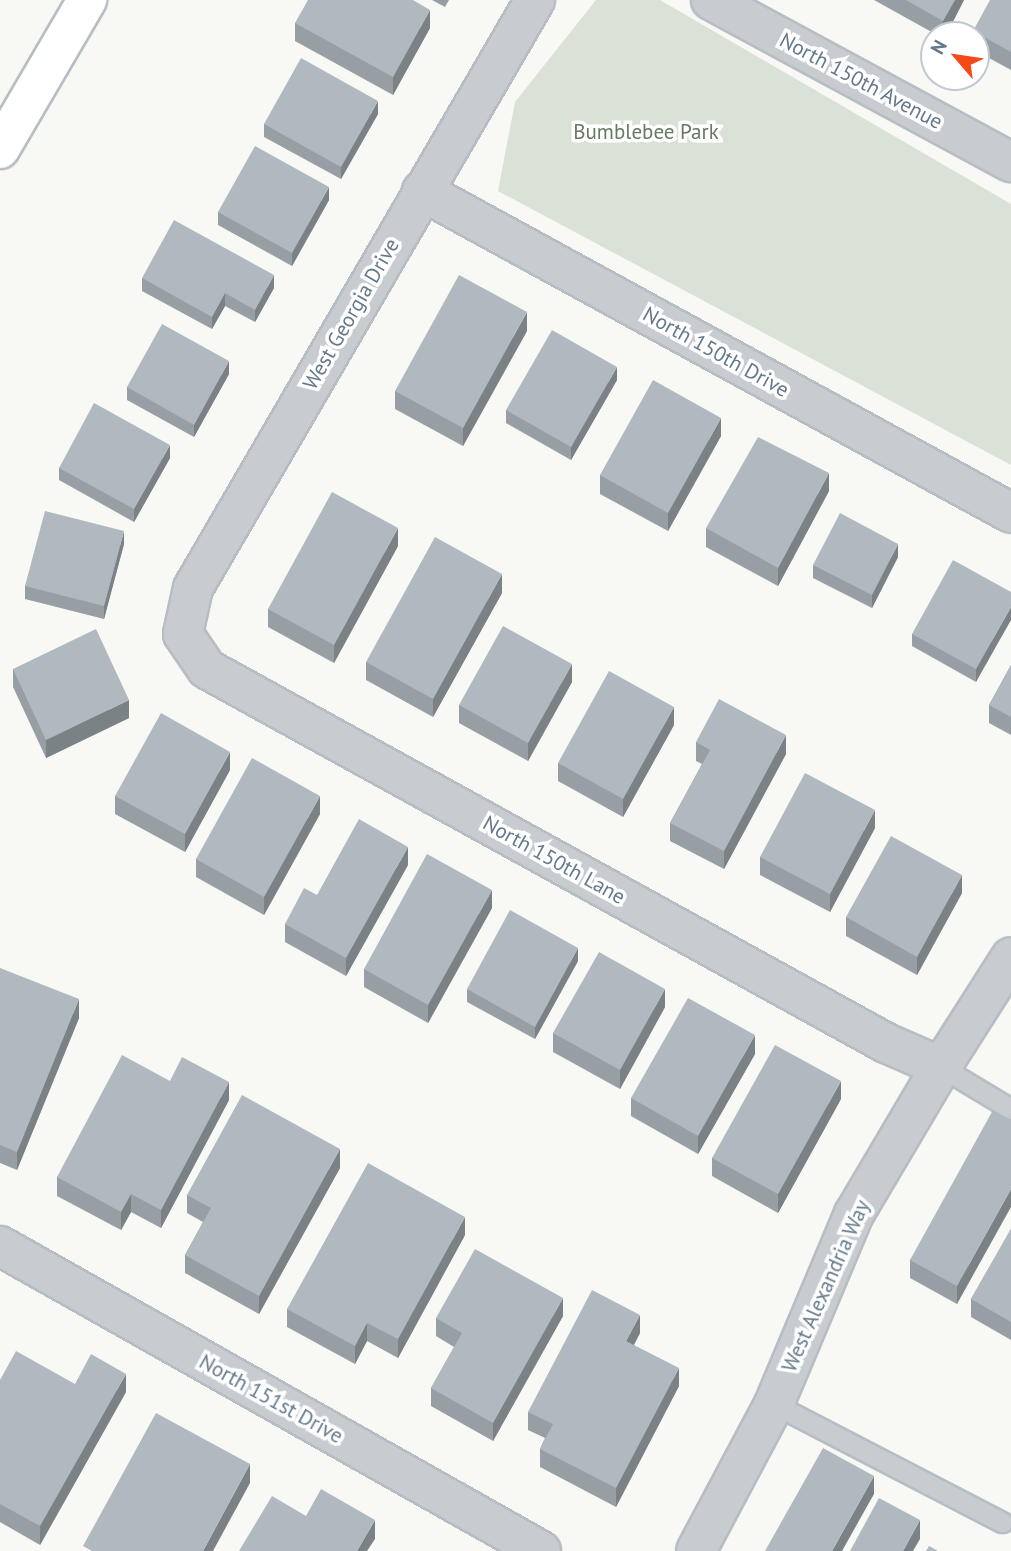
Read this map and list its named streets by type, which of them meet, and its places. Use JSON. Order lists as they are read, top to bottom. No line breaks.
{"streets":{"street":["North 150th Avenue","West Georgia Drive","North 150th Drive","North 150th Lane","West Alexandria Way","North 151st Drive"]},"crossings":[["West Georgia Drive","North 150th Drive"],["West Georgia Drive","North 150th Lane"],["North 150th Lane","West Alexandria Way"]],"parks":["Bumblebee Park"],"north":"top left"}
